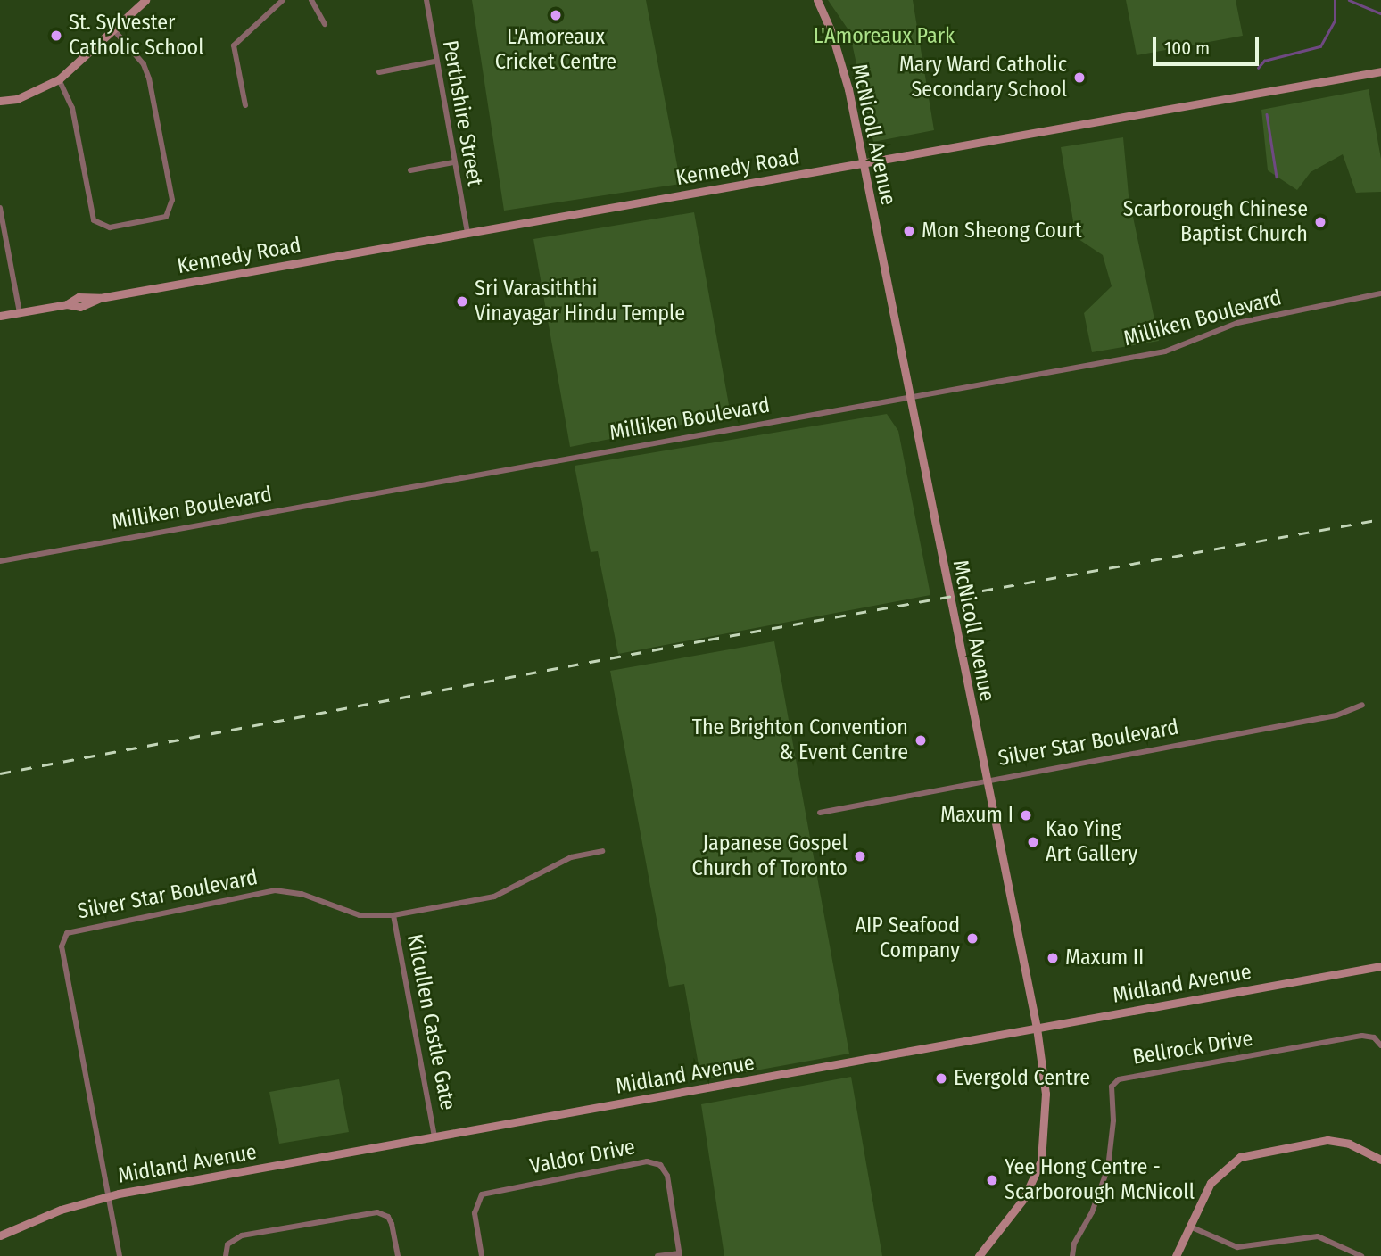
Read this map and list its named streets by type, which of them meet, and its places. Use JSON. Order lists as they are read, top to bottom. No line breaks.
{"streets":{"main road":["McNicoll Avenue","Kennedy Road","Midland Avenue"],"street":["Perthshire Street","Milliken Boulevard","Silver Star Boulevard","Kilcullen Castle Gate","Bellrock Drive","Valdor Drive"]},"crossings":[["Perthshire Street","Kennedy Road"],["McNicoll Avenue","Kennedy Road"],["McNicoll Avenue","Milliken Boulevard"],["McNicoll Avenue","Silver Star Boulevard"],["McNicoll Avenue","Midland Avenue"],["Silver Star Boulevard","Midland Avenue"],["Silver Star Boulevard","Kilcullen Castle Gate"],["Midland Avenue","Kilcullen Castle Gate"]],"parks":["L'Amoreaux Park"],"places":["L'Amoreaux Cricket Centre","St. Sylvester Catholic School","Mary Ward Catholic Secondary School","Scarborough Chinese Baptist Church","Mon Sheong Court","Sri Varasiththi Vinayagar Hindu Temple","The Brighton Convention & Event Centre","Maxum I","Kao Ying Art Gallery","Japanese Gospel Church of Toronto","AIP Seafood Company","Maxum II","Evergold Centre","Yee Hong Centre - Scarborough McNicoll"],"scale_bar":"100 m"}
